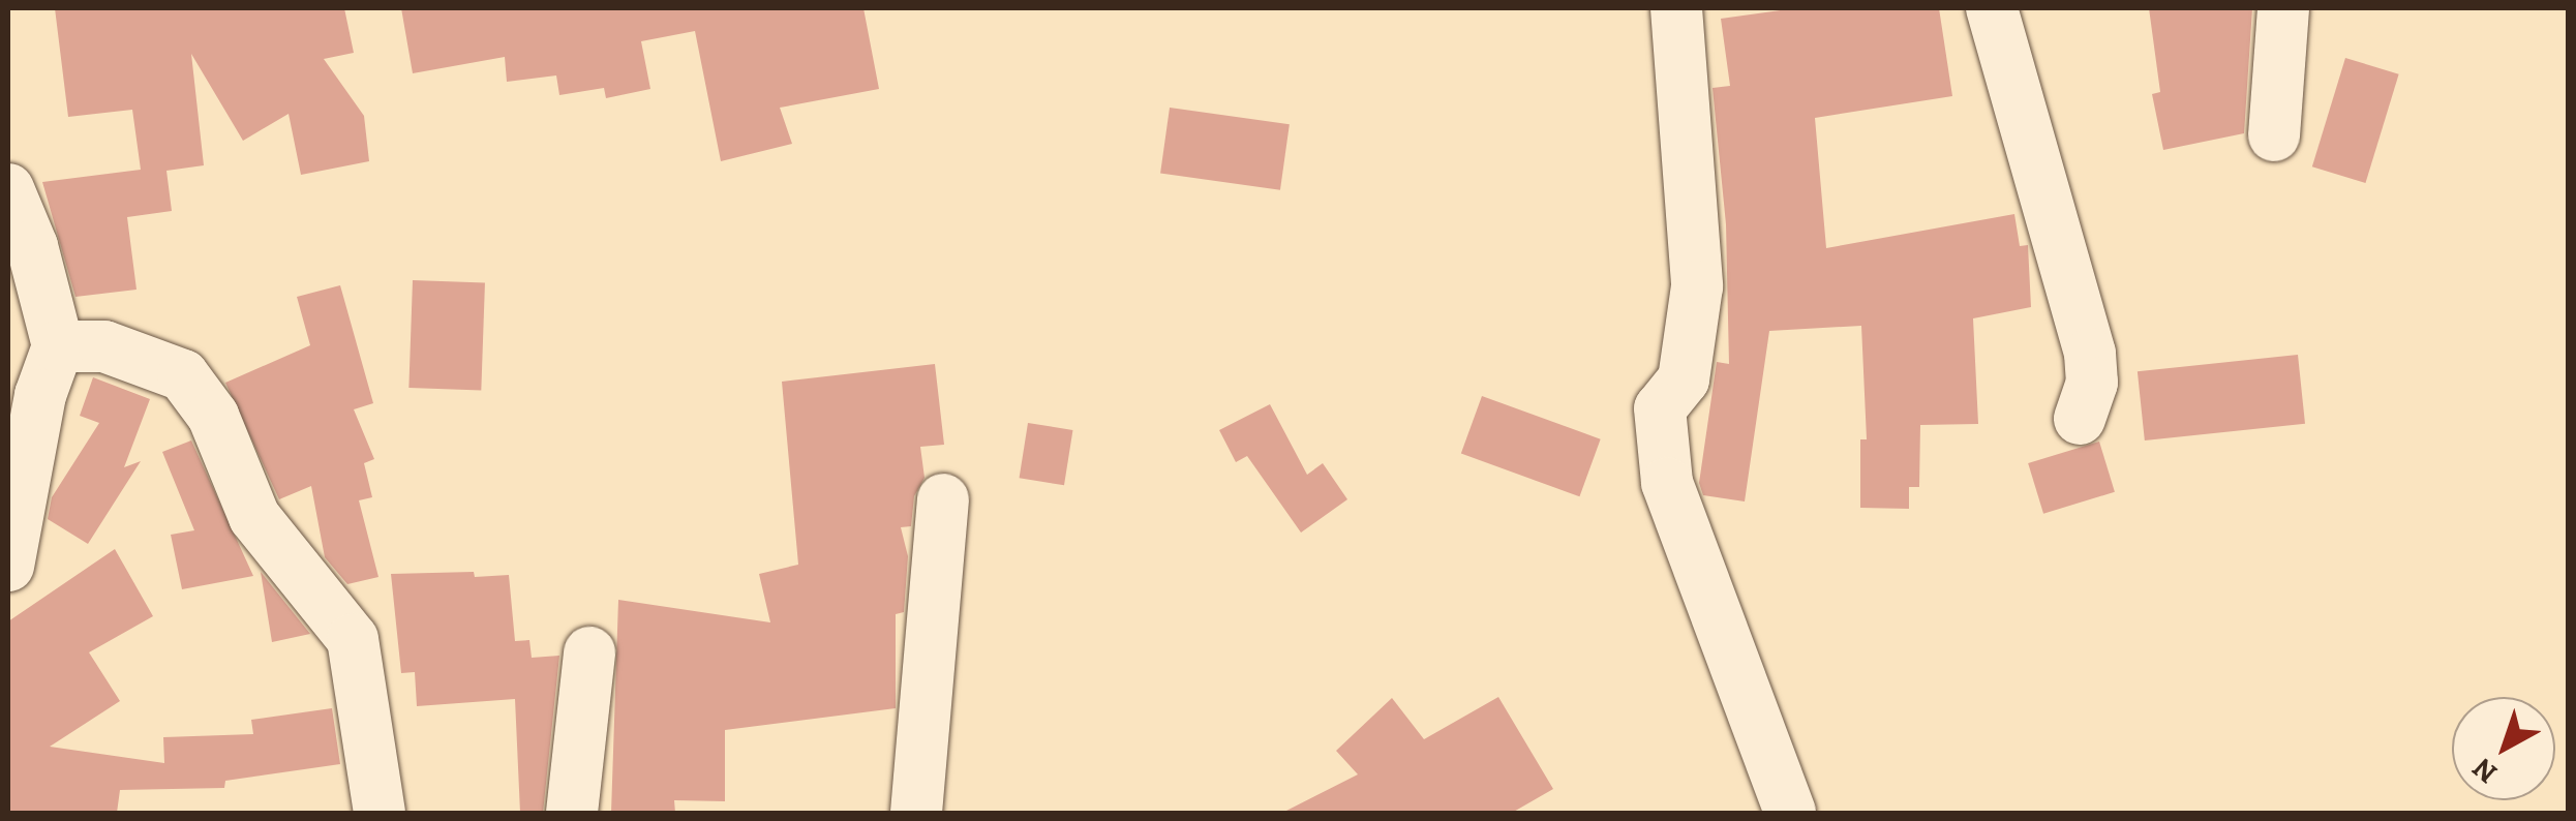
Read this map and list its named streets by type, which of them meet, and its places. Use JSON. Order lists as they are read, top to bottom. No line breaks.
{"north":"bottom left"}
